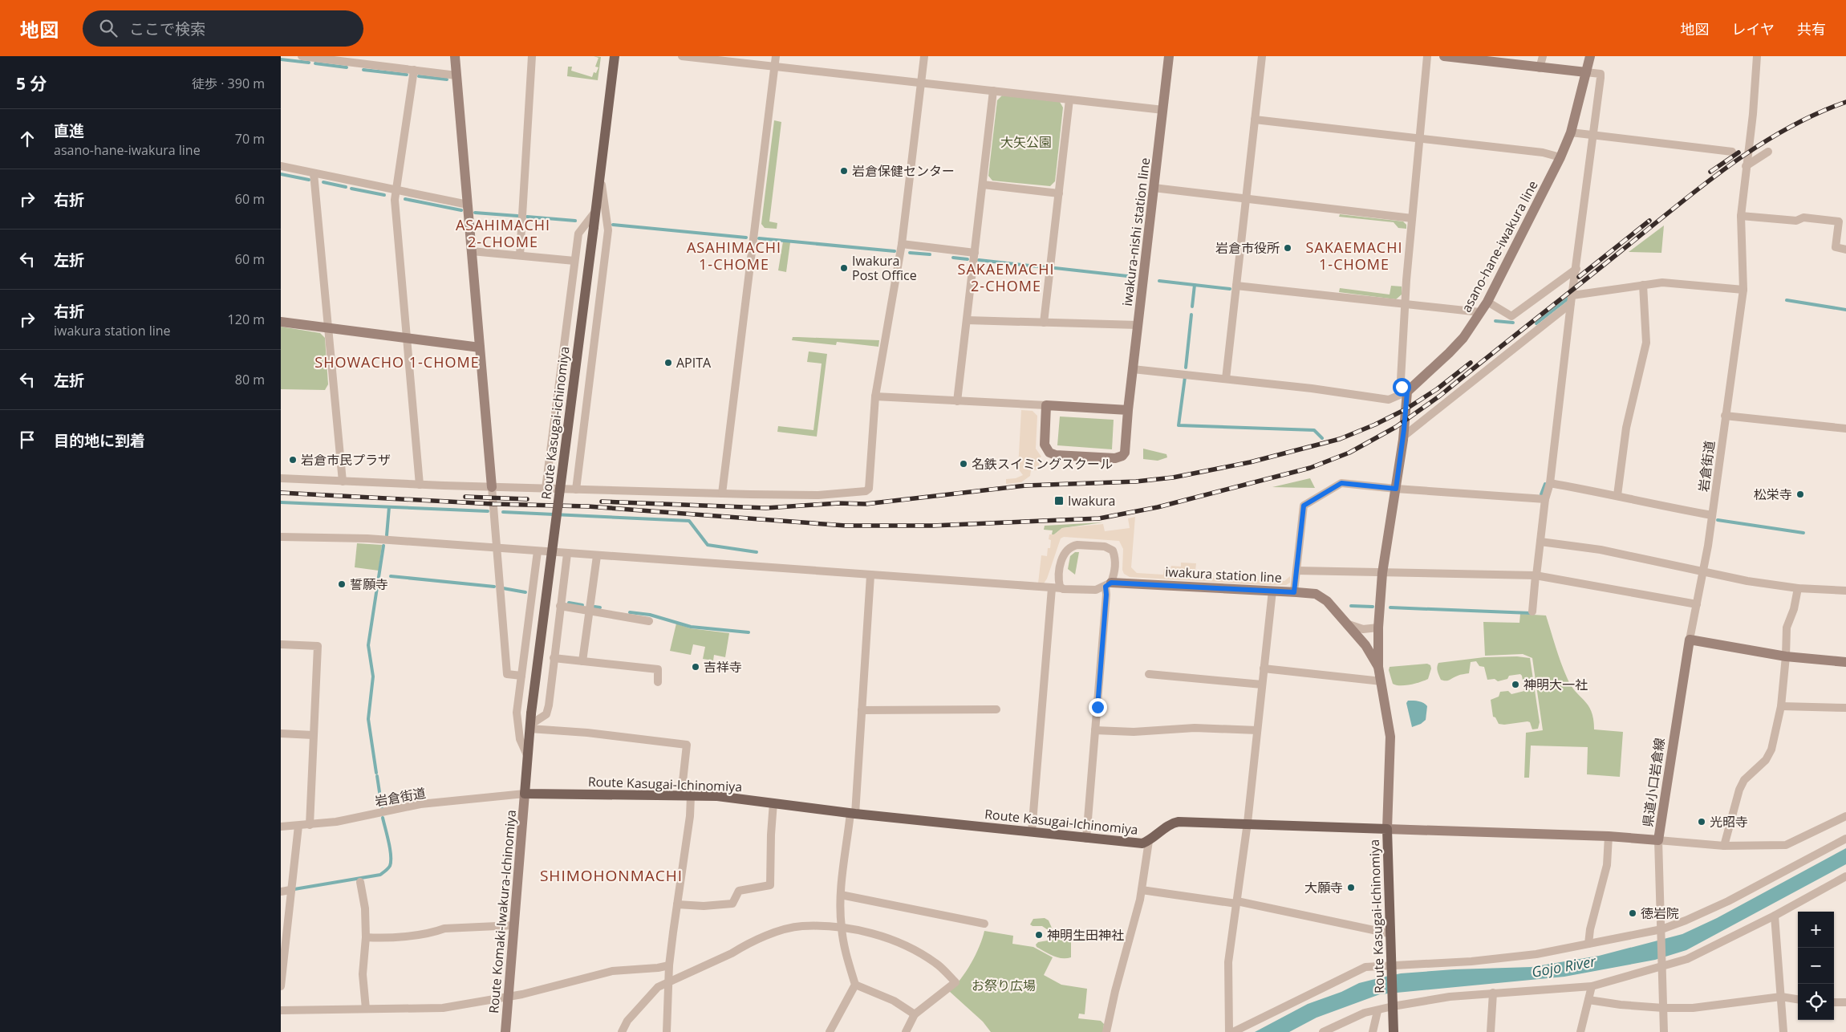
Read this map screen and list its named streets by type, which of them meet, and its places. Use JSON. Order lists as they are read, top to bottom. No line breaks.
{"streets":{"main road":["iwakura-nishi station line","asano-hane-iwakura line","Route Kasugai-ichinomiya","iwakura station line","県道小口岩倉線","Route Kasugai-Ichinomiya","Route Komaki-Iwakura-Ichinomiya"],"street":["岩倉街道"]},"crossings":[["Route Kasugai-ichinomiya","岩倉街道"],["Route Kasugai-ichinomiya","Route Kasugai-Ichinomiya"],["Route Kasugai-ichinomiya","Route Komaki-Iwakura-Ichinomiya"],["岩倉街道","県道小口岩倉線"],["岩倉街道","Route Kasugai-Ichinomiya"],["岩倉街道","Route Komaki-Iwakura-Ichinomiya"],["iwakura station line","県道小口岩倉線"],["iwakura station line","Route Kasugai-Ichinomiya"],["県道小口岩倉線","Route Kasugai-Ichinomiya"],["Route Kasugai-Ichinomiya","Route Komaki-Iwakura-Ichinomiya"]],"districts":["ASAHIMACHI 2-CHOME","ASAHIMACHI 1-CHOME","SAKAEMACHI 1-CHOME","SAKAEMACHI 2-CHOME","SHOWACHO 1-CHOME","SHIMOHONMACHI"],"water":["Gojo River"],"parks":["大矢公園","お祭り広場"],"places":{"other":["岩倉保健センター","岩倉市役所","Iwakura Post Office","APITA","岩倉市民プラザ","名鉄スイミングスクール","松栄寺","誓願寺","吉祥寺","神明大一社","光昭寺","大願寺","徳岩院","神明生田神社"],"transit":["Iwakura"]},"page":{"header":"地図","search":"ここで検索","nav":["地図","レイヤ","共有"],"heading":["5 分","徒歩 · 390 m"],"list":[["直進","asano-hane-iwakura line","70 m"],["右折","60 m"],["左折","60 m"],["右折","iwakura station line","120 m"],["左折","80 m"],"目的地に到着"],"map_buttons":["+","−"]}}
